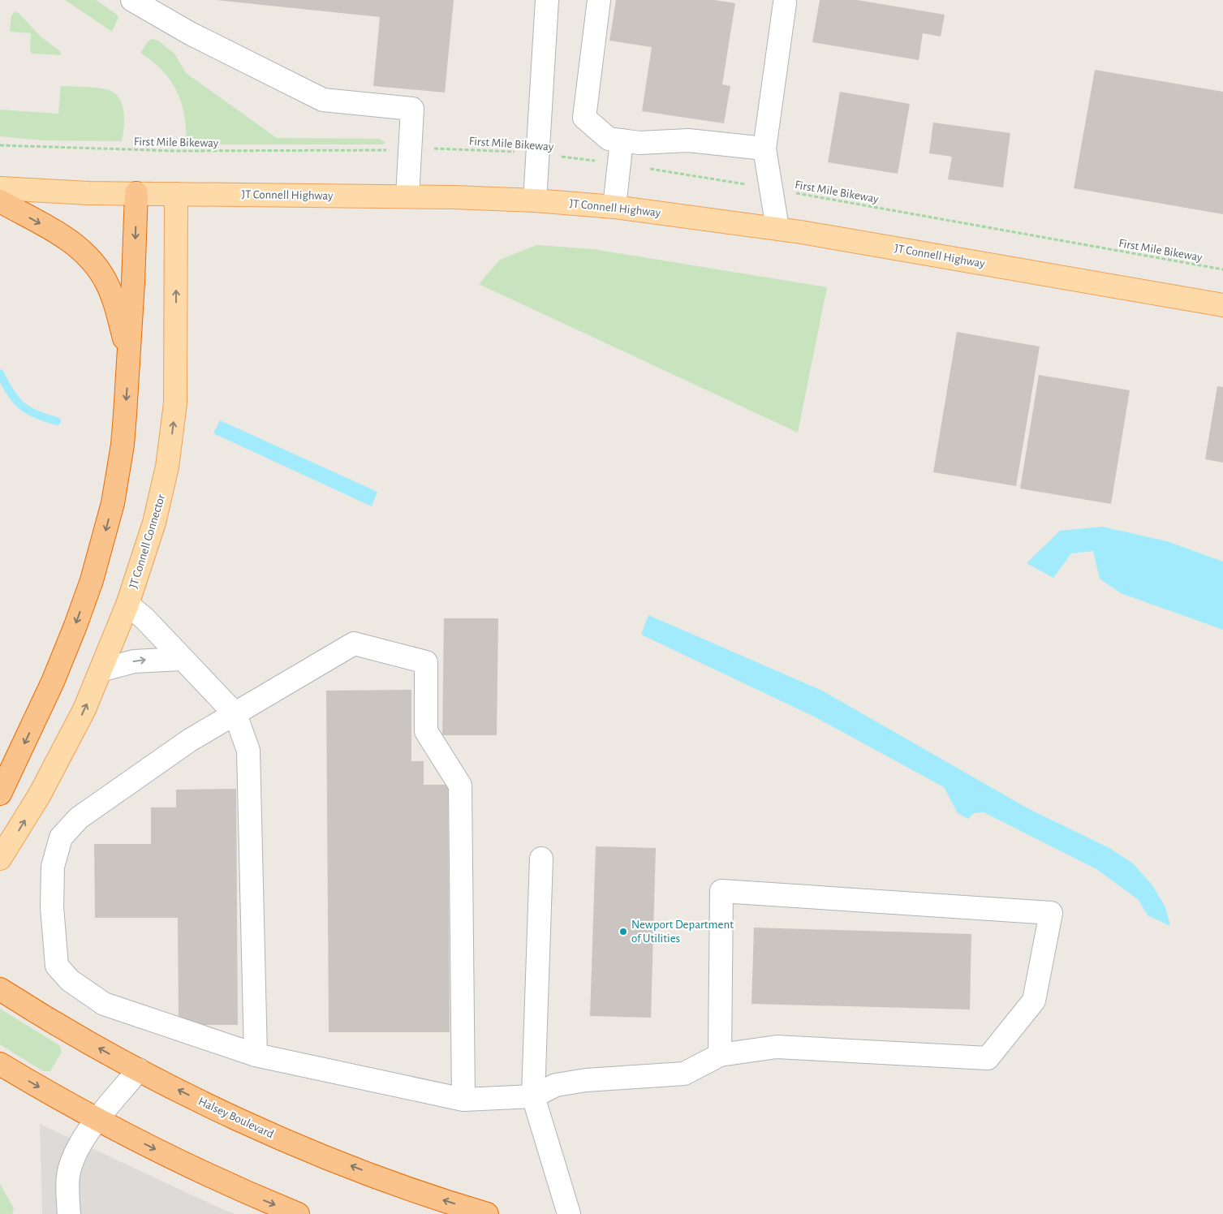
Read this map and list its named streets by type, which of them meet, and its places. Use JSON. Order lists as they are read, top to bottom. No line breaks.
{"streets":{"highway":["Halsey Boulevard"],"main road":["JT Connell Highway","JT Connell Connector"],"path":["First Mile Bikeway"]},"crossings":[["JT Connell Highway","JT Connell Connector"]],"one_way":["JT Connell Connector"],"places":["Newport Department of Utilities"]}
